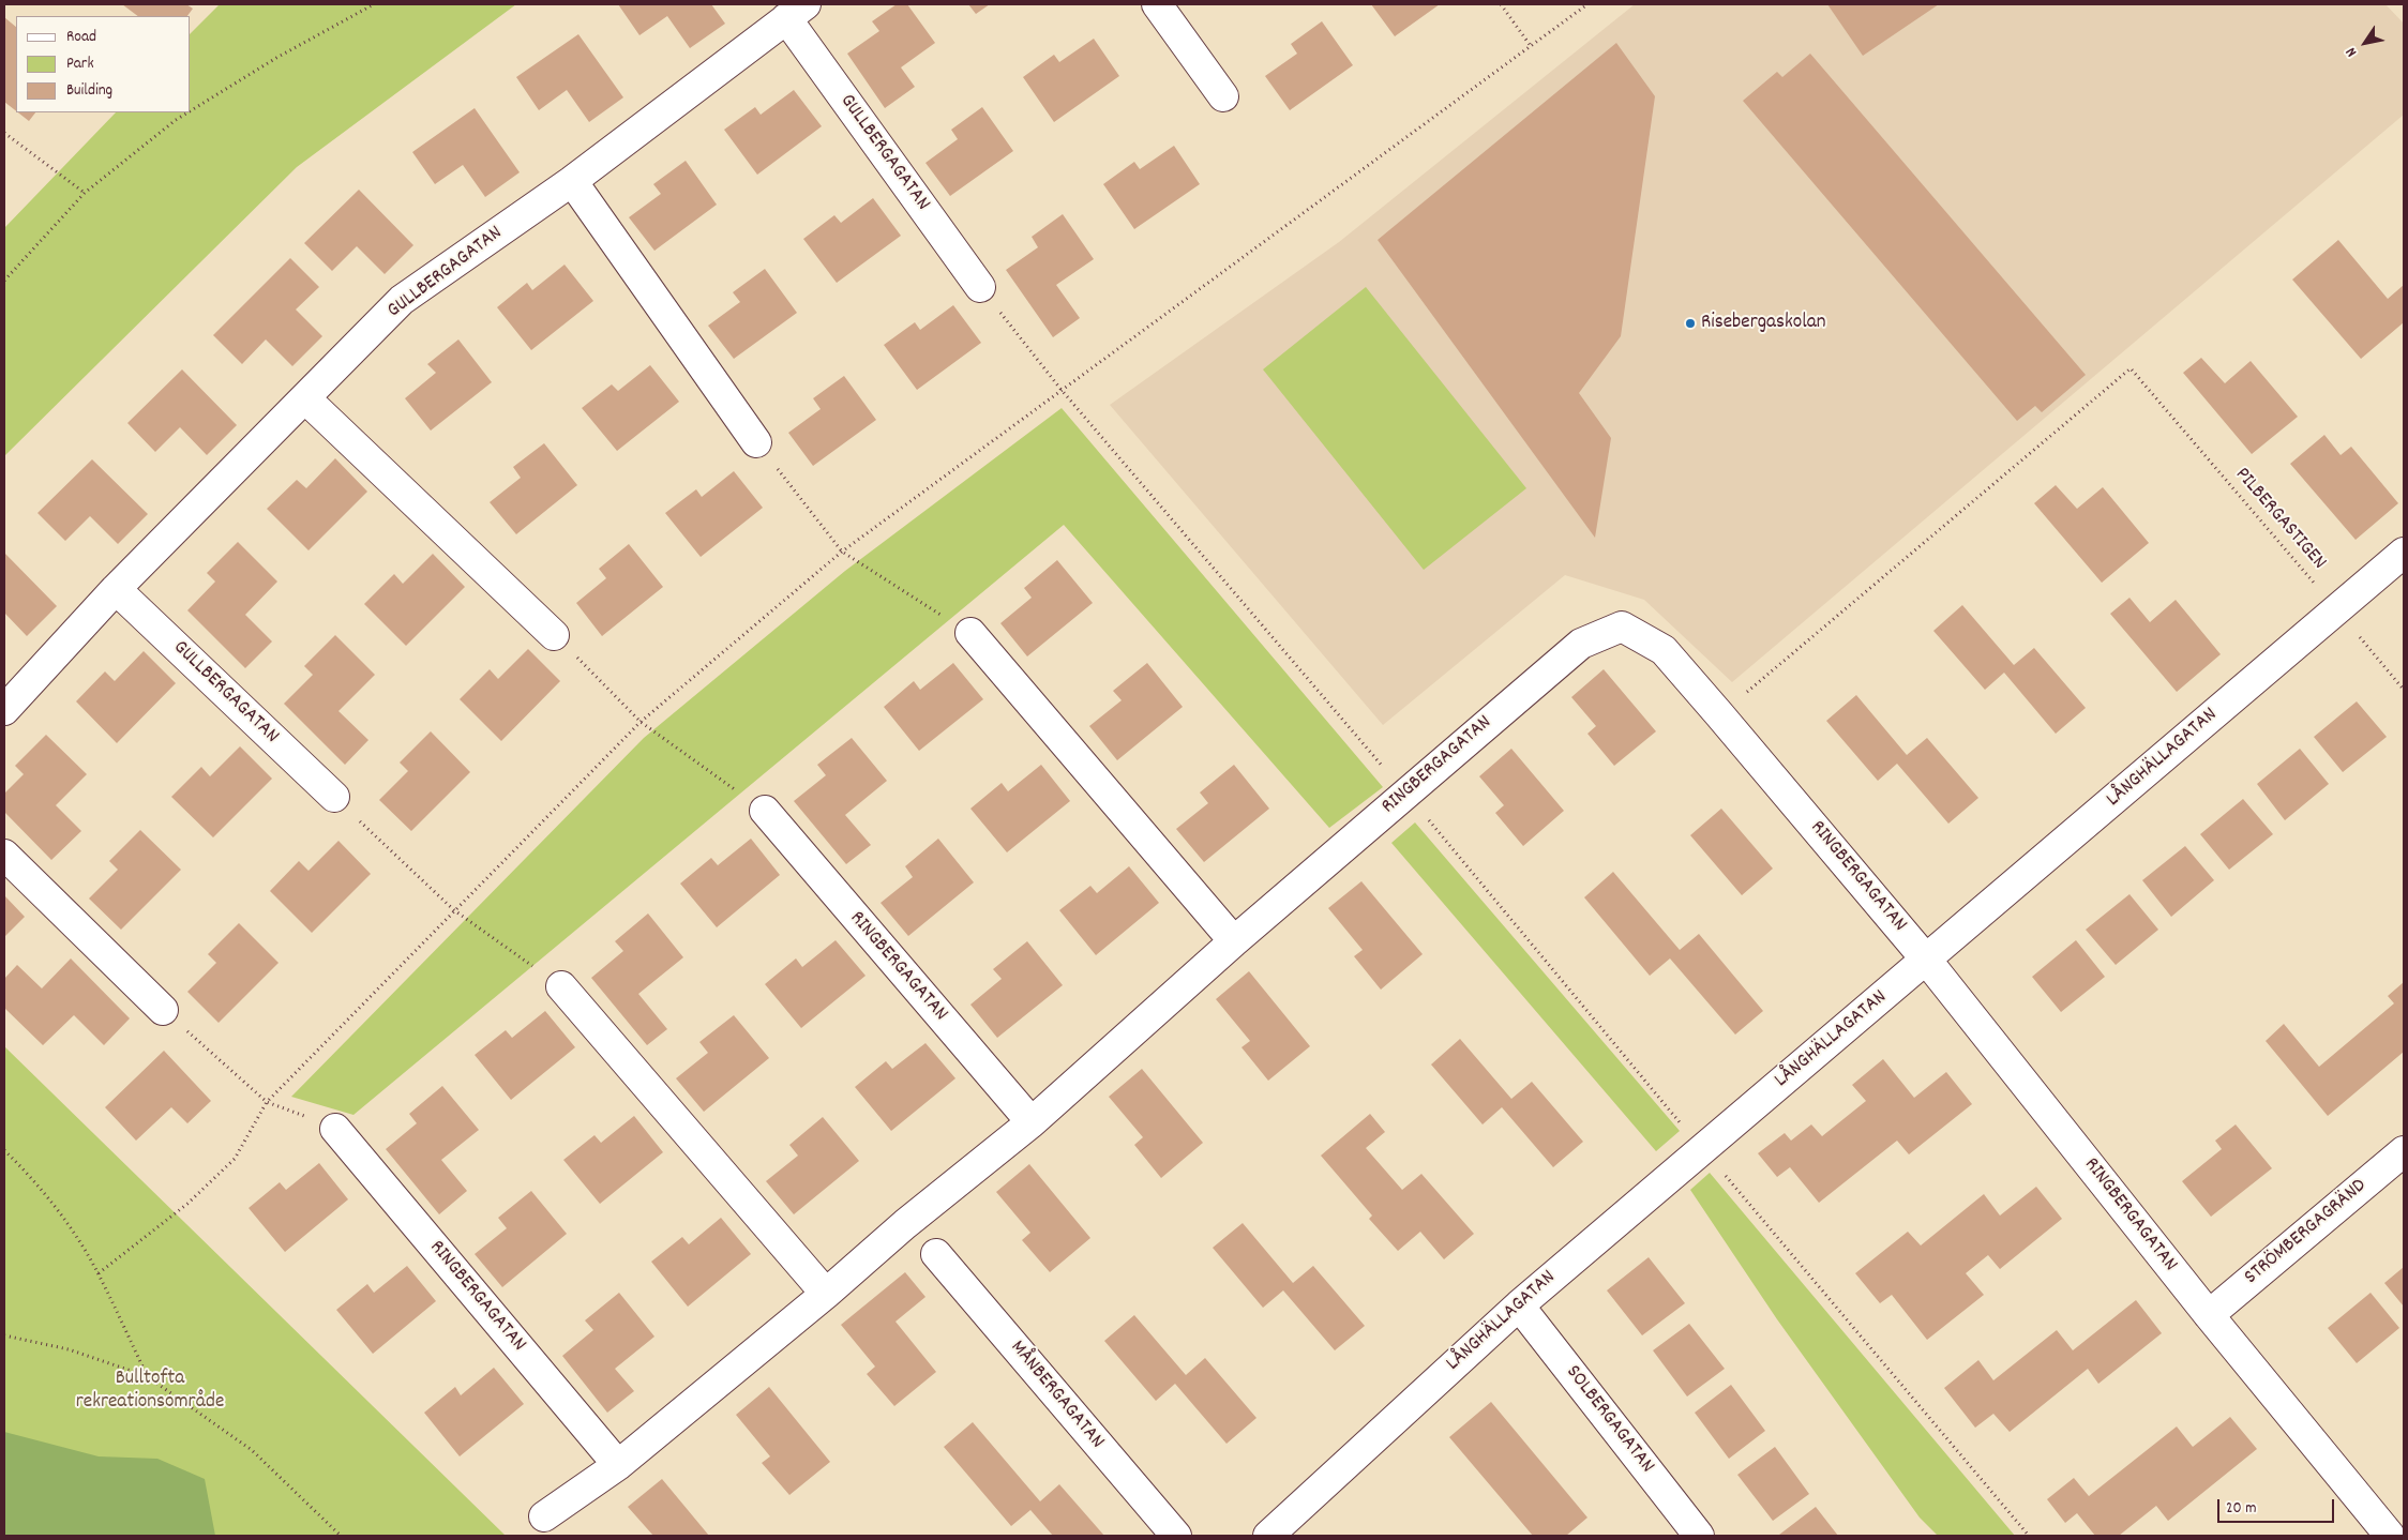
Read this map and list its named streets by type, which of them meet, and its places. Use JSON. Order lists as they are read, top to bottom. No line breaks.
{"streets":{"street":["GULLBERGAGATAN","LÅNGHÄLLAGATAN","RINGBERGAGATAN","STRÖMBERGAGRÄND","MÅNBERGAGATAN","SOLBERGAGATAN"],"path":["PILBERGASTIGEN"]},"crossings":[["PILBERGASTIGEN","LÅNGHÄLLAGATAN"],["PILBERGASTIGEN","RINGBERGAGATAN"],["LÅNGHÄLLAGATAN","RINGBERGAGATAN"],["LÅNGHÄLLAGATAN","SOLBERGAGATAN"],["RINGBERGAGATAN","STRÖMBERGAGRÄND"]],"parks":["Bulltofta rekreationsområde"],"places":["Risebergaskolan"],"legend":["Road","Park","Building"],"scale_bar":"20 m","north":"bottom left"}
